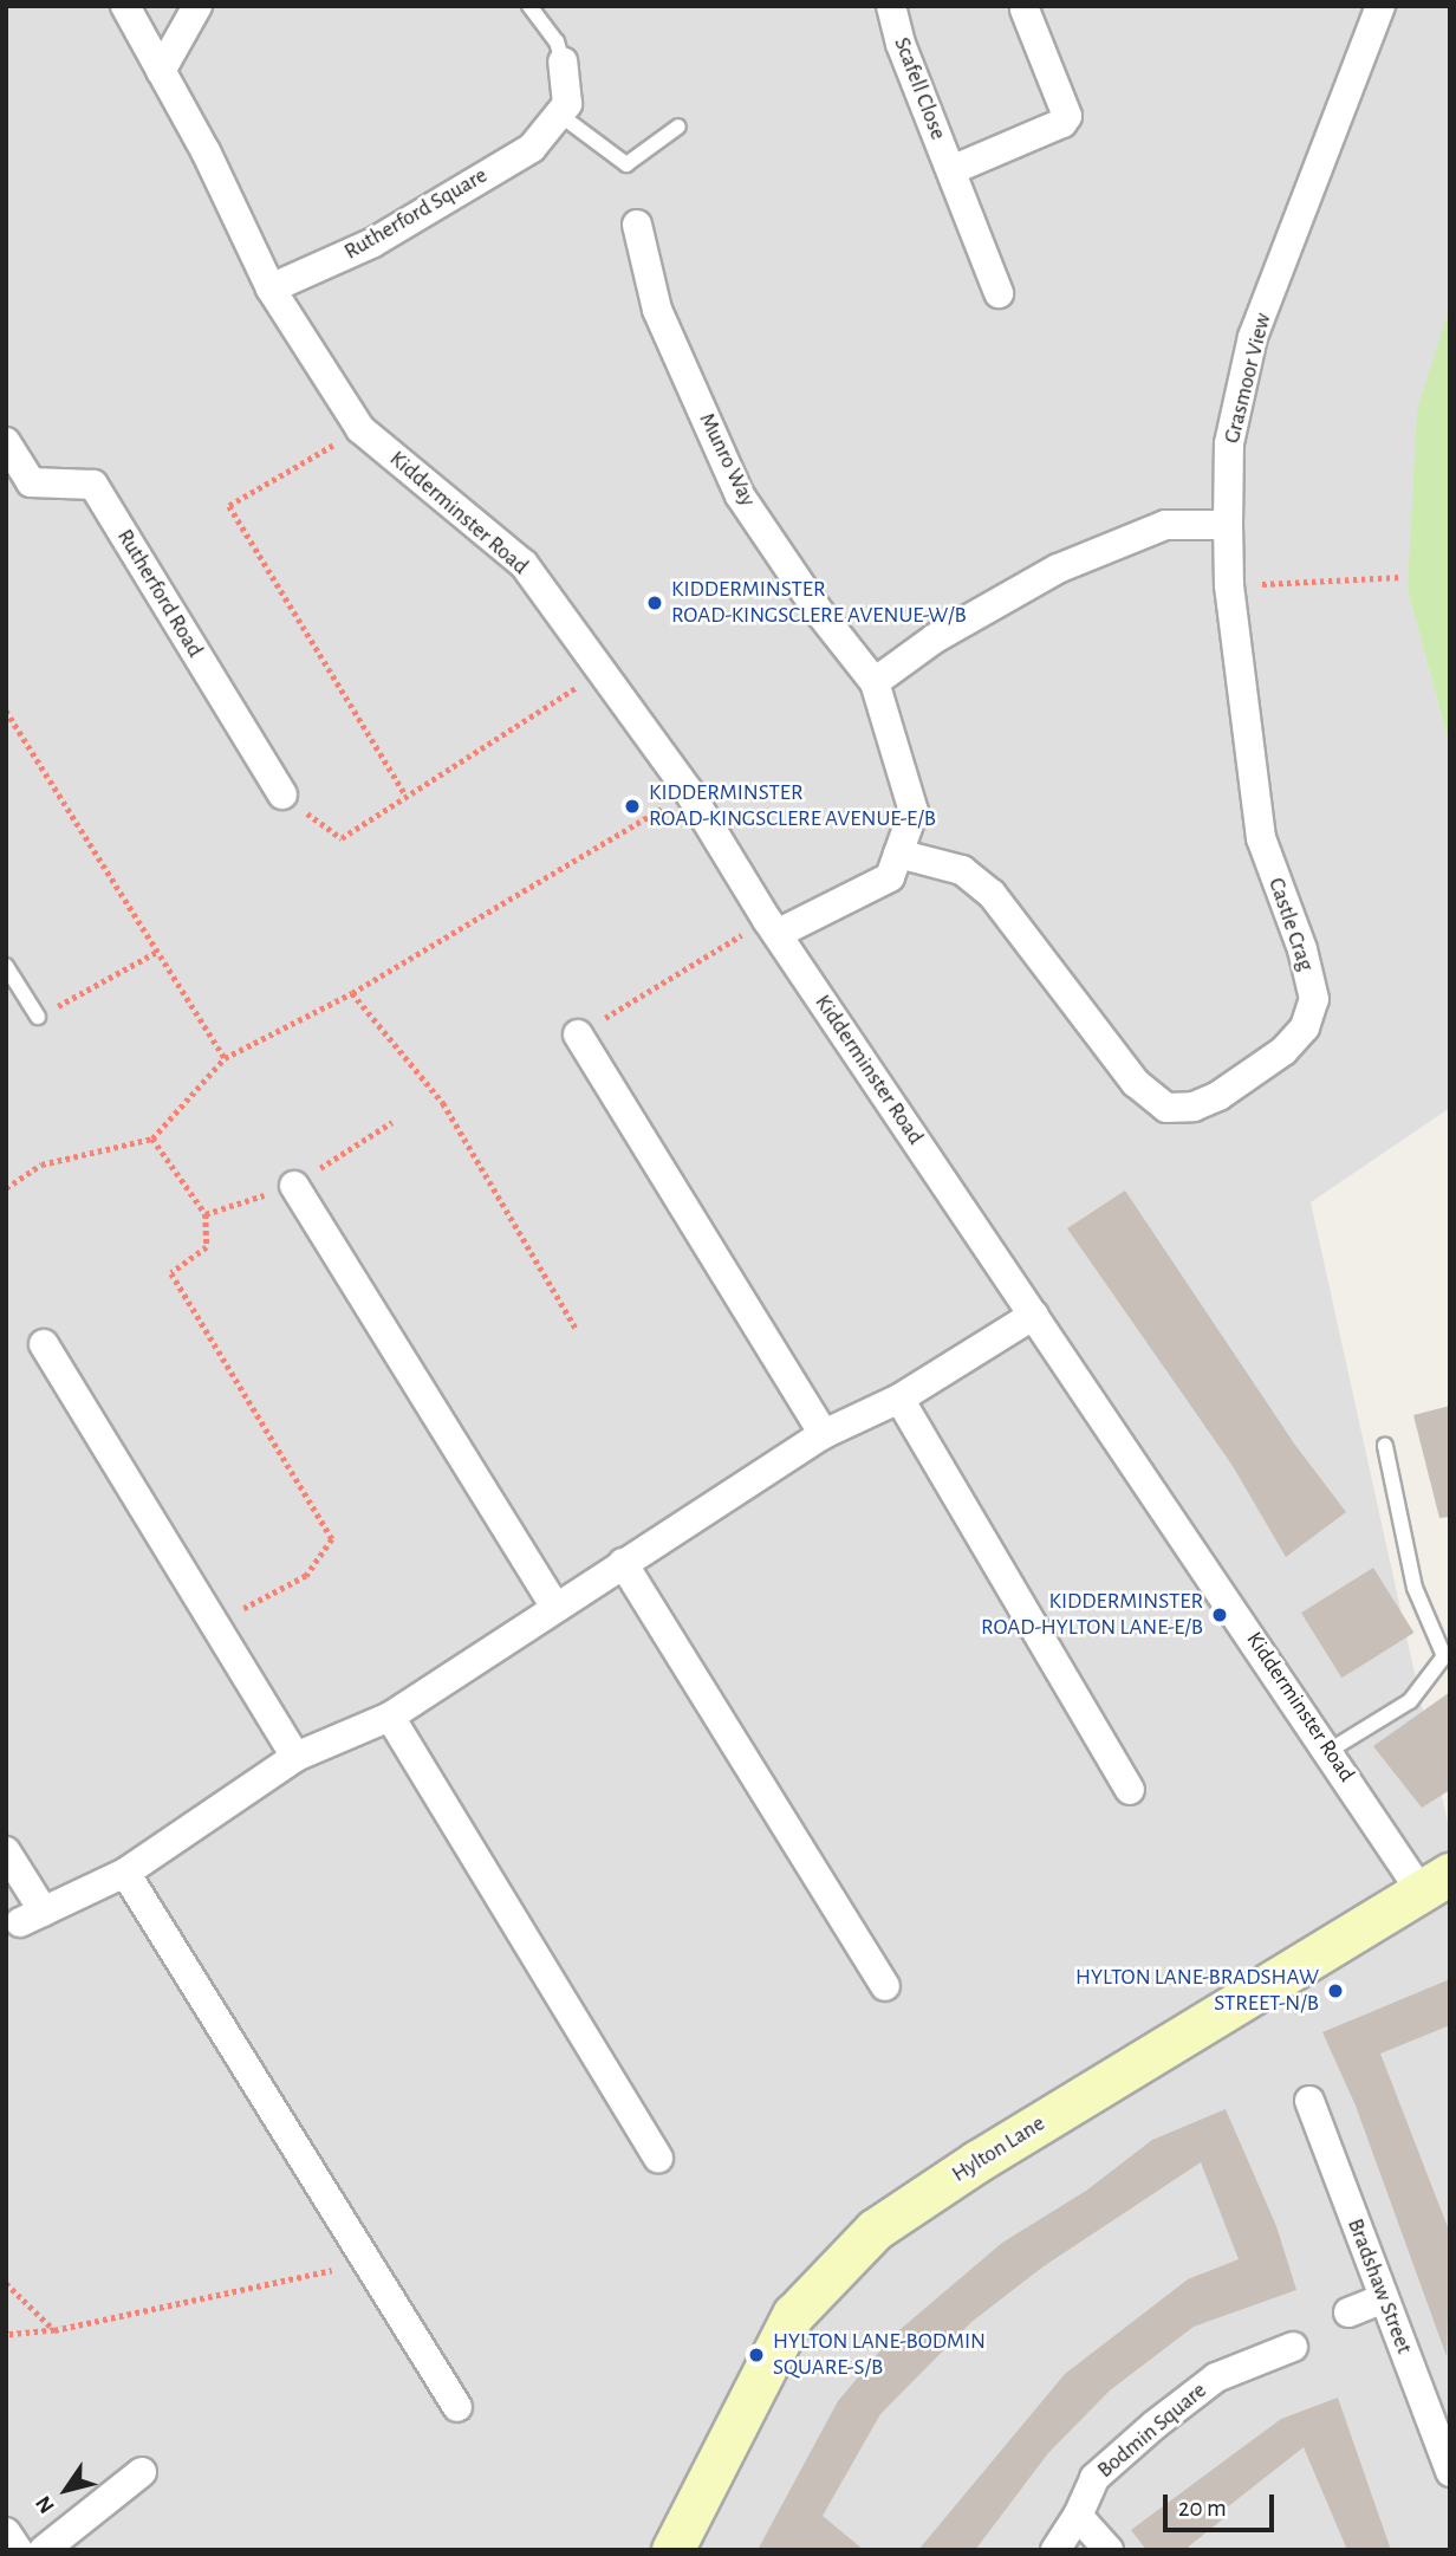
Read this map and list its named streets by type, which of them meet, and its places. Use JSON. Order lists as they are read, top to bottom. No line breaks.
{"streets":{"street":["Scafell Close","Rutherford Square","Grasmoor View","Munro Way","Kidderminster Road","Rutherford Road","Castle Crag","Hylton Lane","Bradshaw Street","Bodmin Square"]},"crossings":[["Rutherford Square","Kidderminster Road"],["Grasmoor View","Castle Crag"],["Munro Way","Kidderminster Road"],["Munro Way","Castle Crag"],["Kidderminster Road","Hylton Lane"]],"places":["KIDDERMINSTER ROAD-KINGSCLERE AVENUE-W/B","KIDDERMINSTER ROAD-KINGSCLERE AVENUE-E/B","KIDDERMINSTER ROAD-HYLTON LANE-E/B","HYLTON LANE-BRADSHAW STREET-N/B","HYLTON LANE-BODMIN SQUARE-S/B"],"scale_bar":"20 m","north":"bottom left"}
